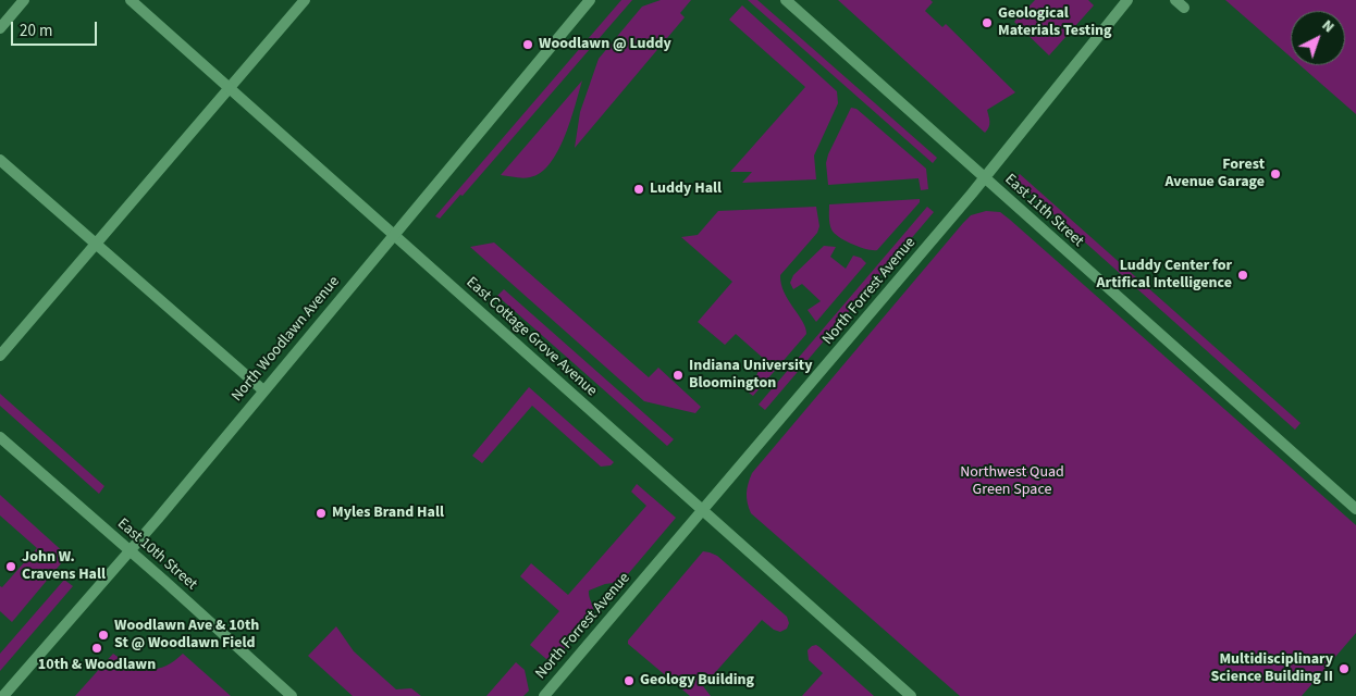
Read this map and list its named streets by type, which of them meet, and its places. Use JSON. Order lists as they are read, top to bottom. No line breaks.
{"streets":{"street":["East 11th Street","North Forrest Avenue","East Cottage Grove Avenue","North Woodlawn Avenue","East 10th Street"]},"crossings":[["East 11th Street","North Forrest Avenue"],["North Forrest Avenue","East Cottage Grove Avenue"],["East Cottage Grove Avenue","North Woodlawn Avenue"],["North Woodlawn Avenue","East 10th Street"]],"parks":["Northwest Quad Green Space"],"places":["Geological Materials Testing","Woodlawn @ Luddy","Forest Avenue Garage","Luddy Hall","Luddy Center for Artifical Intelligence","Indiana University Bloomington","Myles Brand Hall","John W. Cravens Hall","Woodlawn Ave & 10th St @ Woodlawn Field","10th & Woodlawn","Multidisciplinary Science Building II","Geology Building"],"scale_bar":"20 m","north":"top right"}
